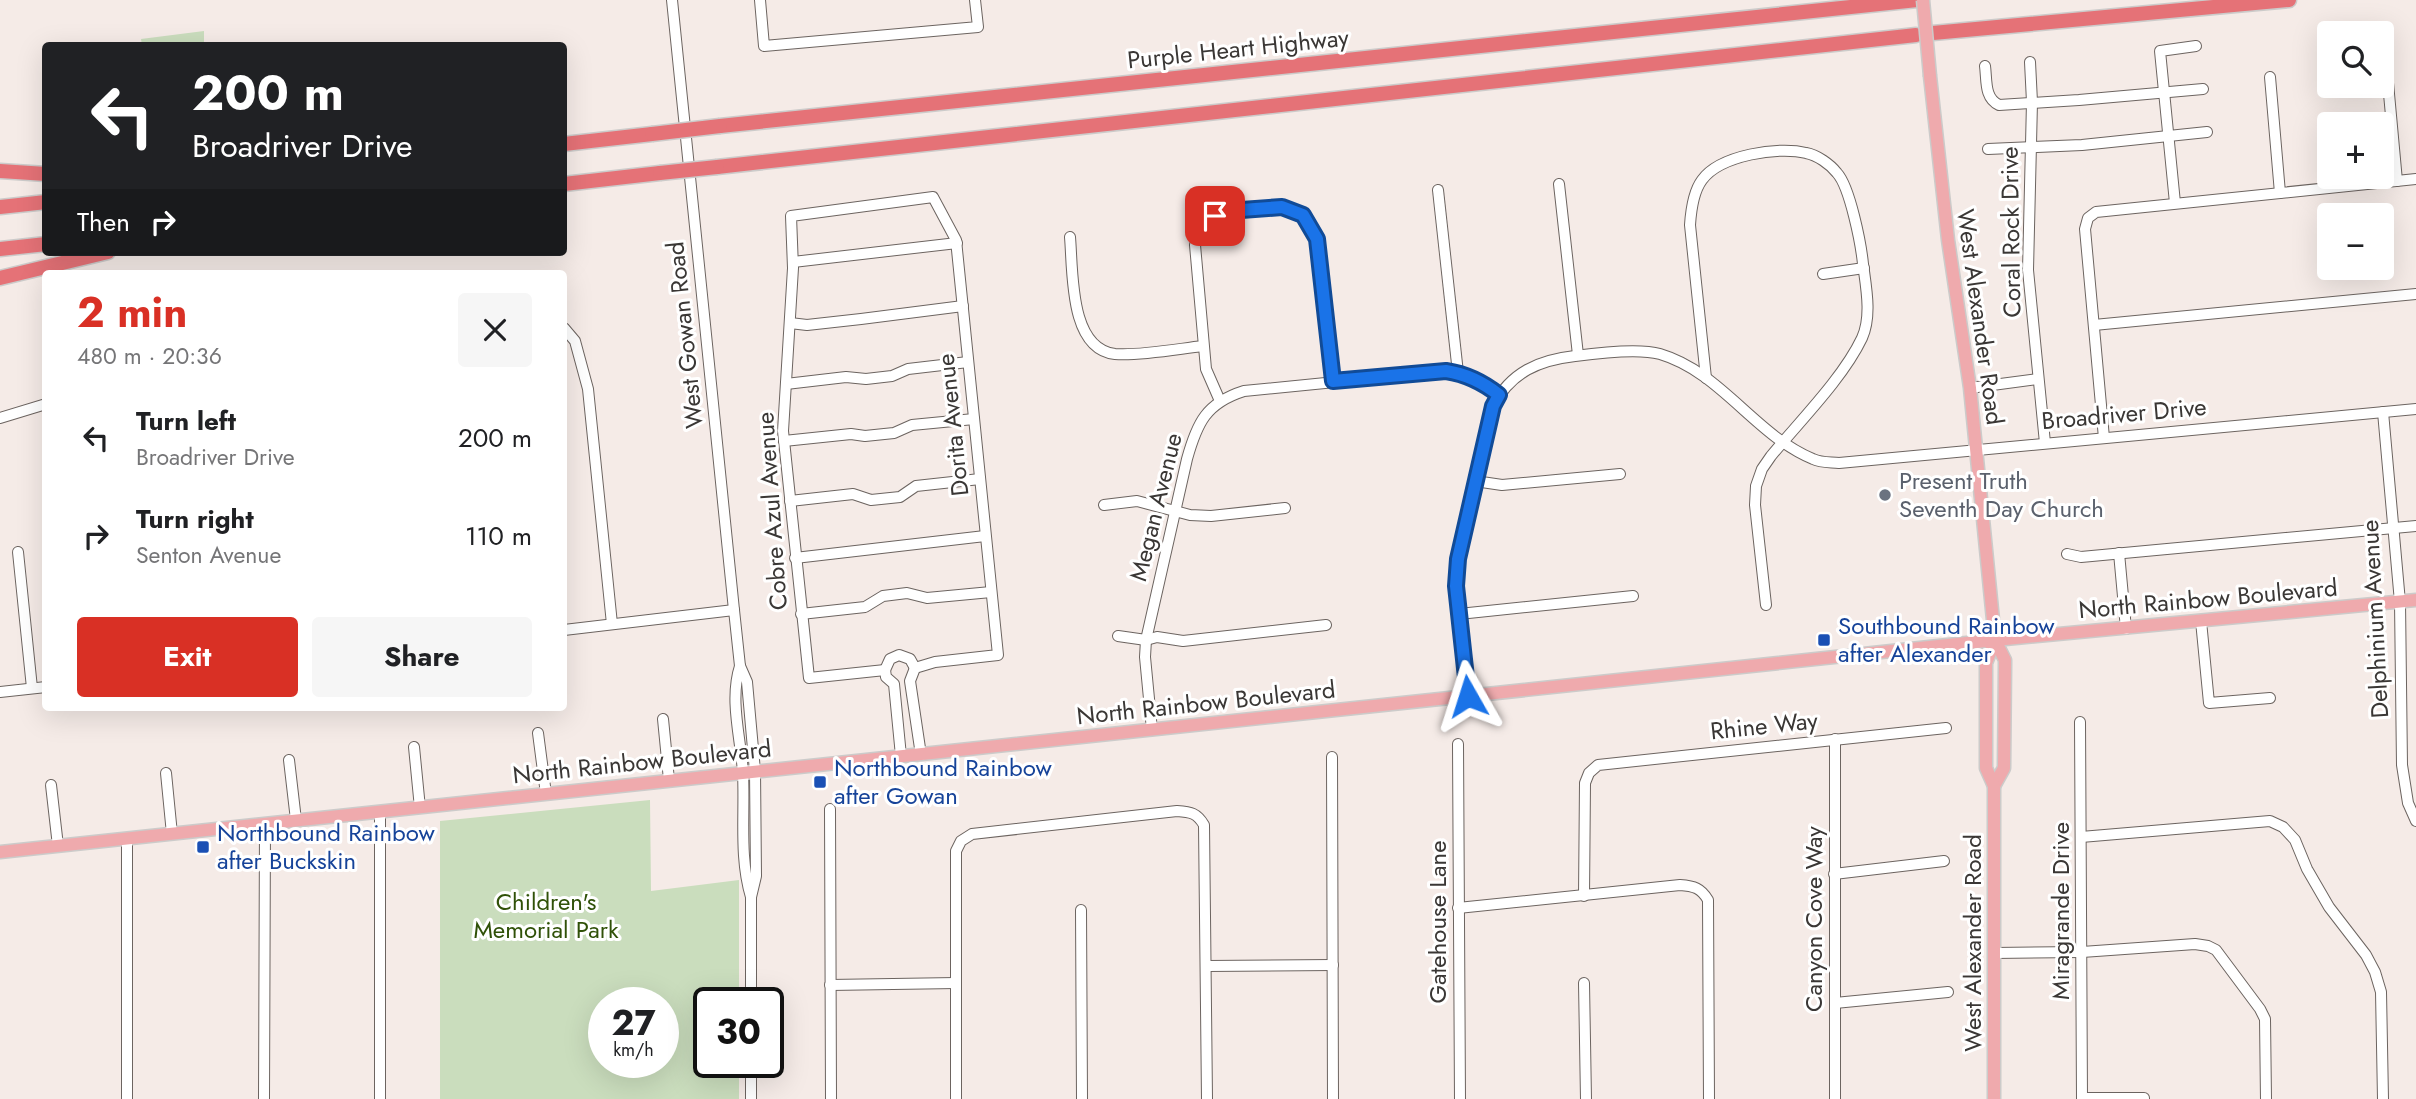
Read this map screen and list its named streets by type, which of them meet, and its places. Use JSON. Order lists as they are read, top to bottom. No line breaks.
{"streets":{"highway":["Purple Heart Highway"],"main road":["West Alexander Road","North Rainbow Boulevard"],"street":["Coral Rock Drive","West Gowan Road","Broadriver Drive","Dorita Avenue","Megan Avenue","Cobre Azul Avenue","Delphinium Avenue","Rhine Way","Miragrande Drive","Canyon Cove Way","Gatehouse Lane"]},"crossings":[["Coral Rock Drive","Broadriver Drive"],["West Alexander Road","Broadriver Drive"],["West Alexander Road","North Rainbow Boulevard"],["West Gowan Road","North Rainbow Boulevard"],["Broadriver Drive","Delphinium Avenue"],["Dorita Avenue","Cobre Azul Avenue"],["Megan Avenue","North Rainbow Boulevard"],["North Rainbow Boulevard","Delphinium Avenue"],["Rhine Way","Canyon Cove Way"]],"parks":["Children's Memorial Park"],"places":{"other":["Present Truth Seventh Day Church"],"transit":["Southbound Rainbow after Alexander","Northbound Rainbow after Gowan","Northbound Rainbow after Buckskin"]},"page":{"map_buttons":["+","−"],"turn":["200 m","Broadriver Drive"],"then":"Then","heading":["2 min","480 m · 20:36"],"list":[{"name":"Turn left","note":"Broadriver Drive","value":"200 m"},{"name":"Turn right","note":"Senton Avenue","value":"110 m"}],"buttons":["Exit","Share"],"speed":"27 km/h","limit":"30"}}
